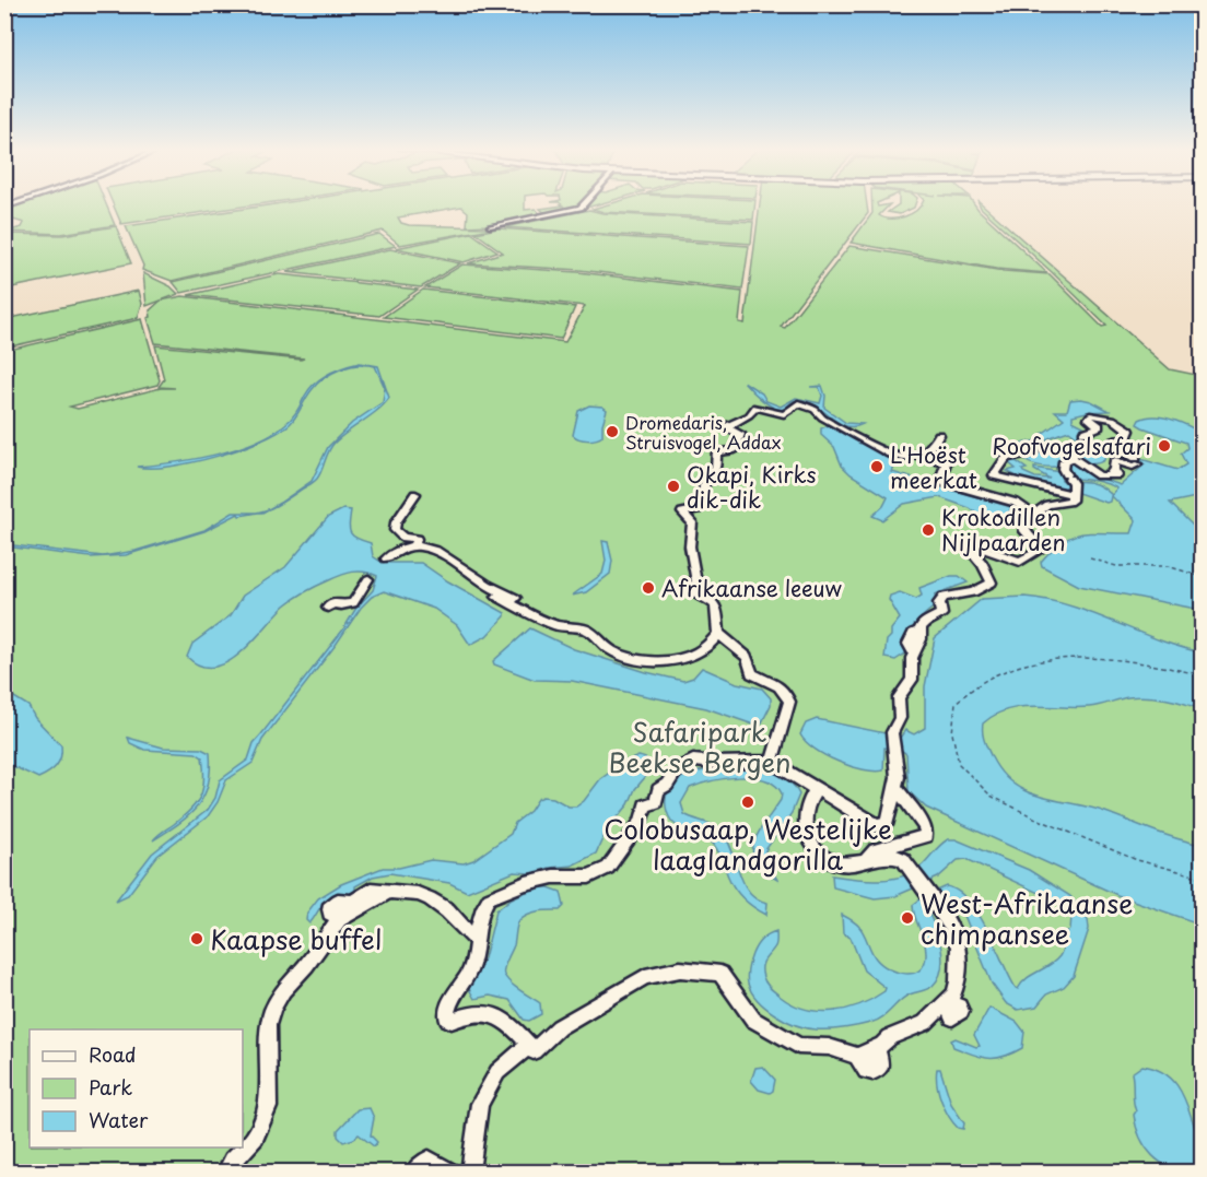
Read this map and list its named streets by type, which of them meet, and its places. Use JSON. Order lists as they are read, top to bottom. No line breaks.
{"parks":["Safaripark Beekse Bergen"],"places":["Dromedaris, Struisvogel, Addax","Roofvogelsafari","L'Hoëst meerkat","Okapi, Kirks dik-dik","Krokodillen Nijlpaarden","Afrikaanse leeuw","Colobusaap, Westelijke laaglandgorilla","West-Afrikaanse chimpansee","Kaapse buffel"],"legend":["Road","Park","Water"]}
